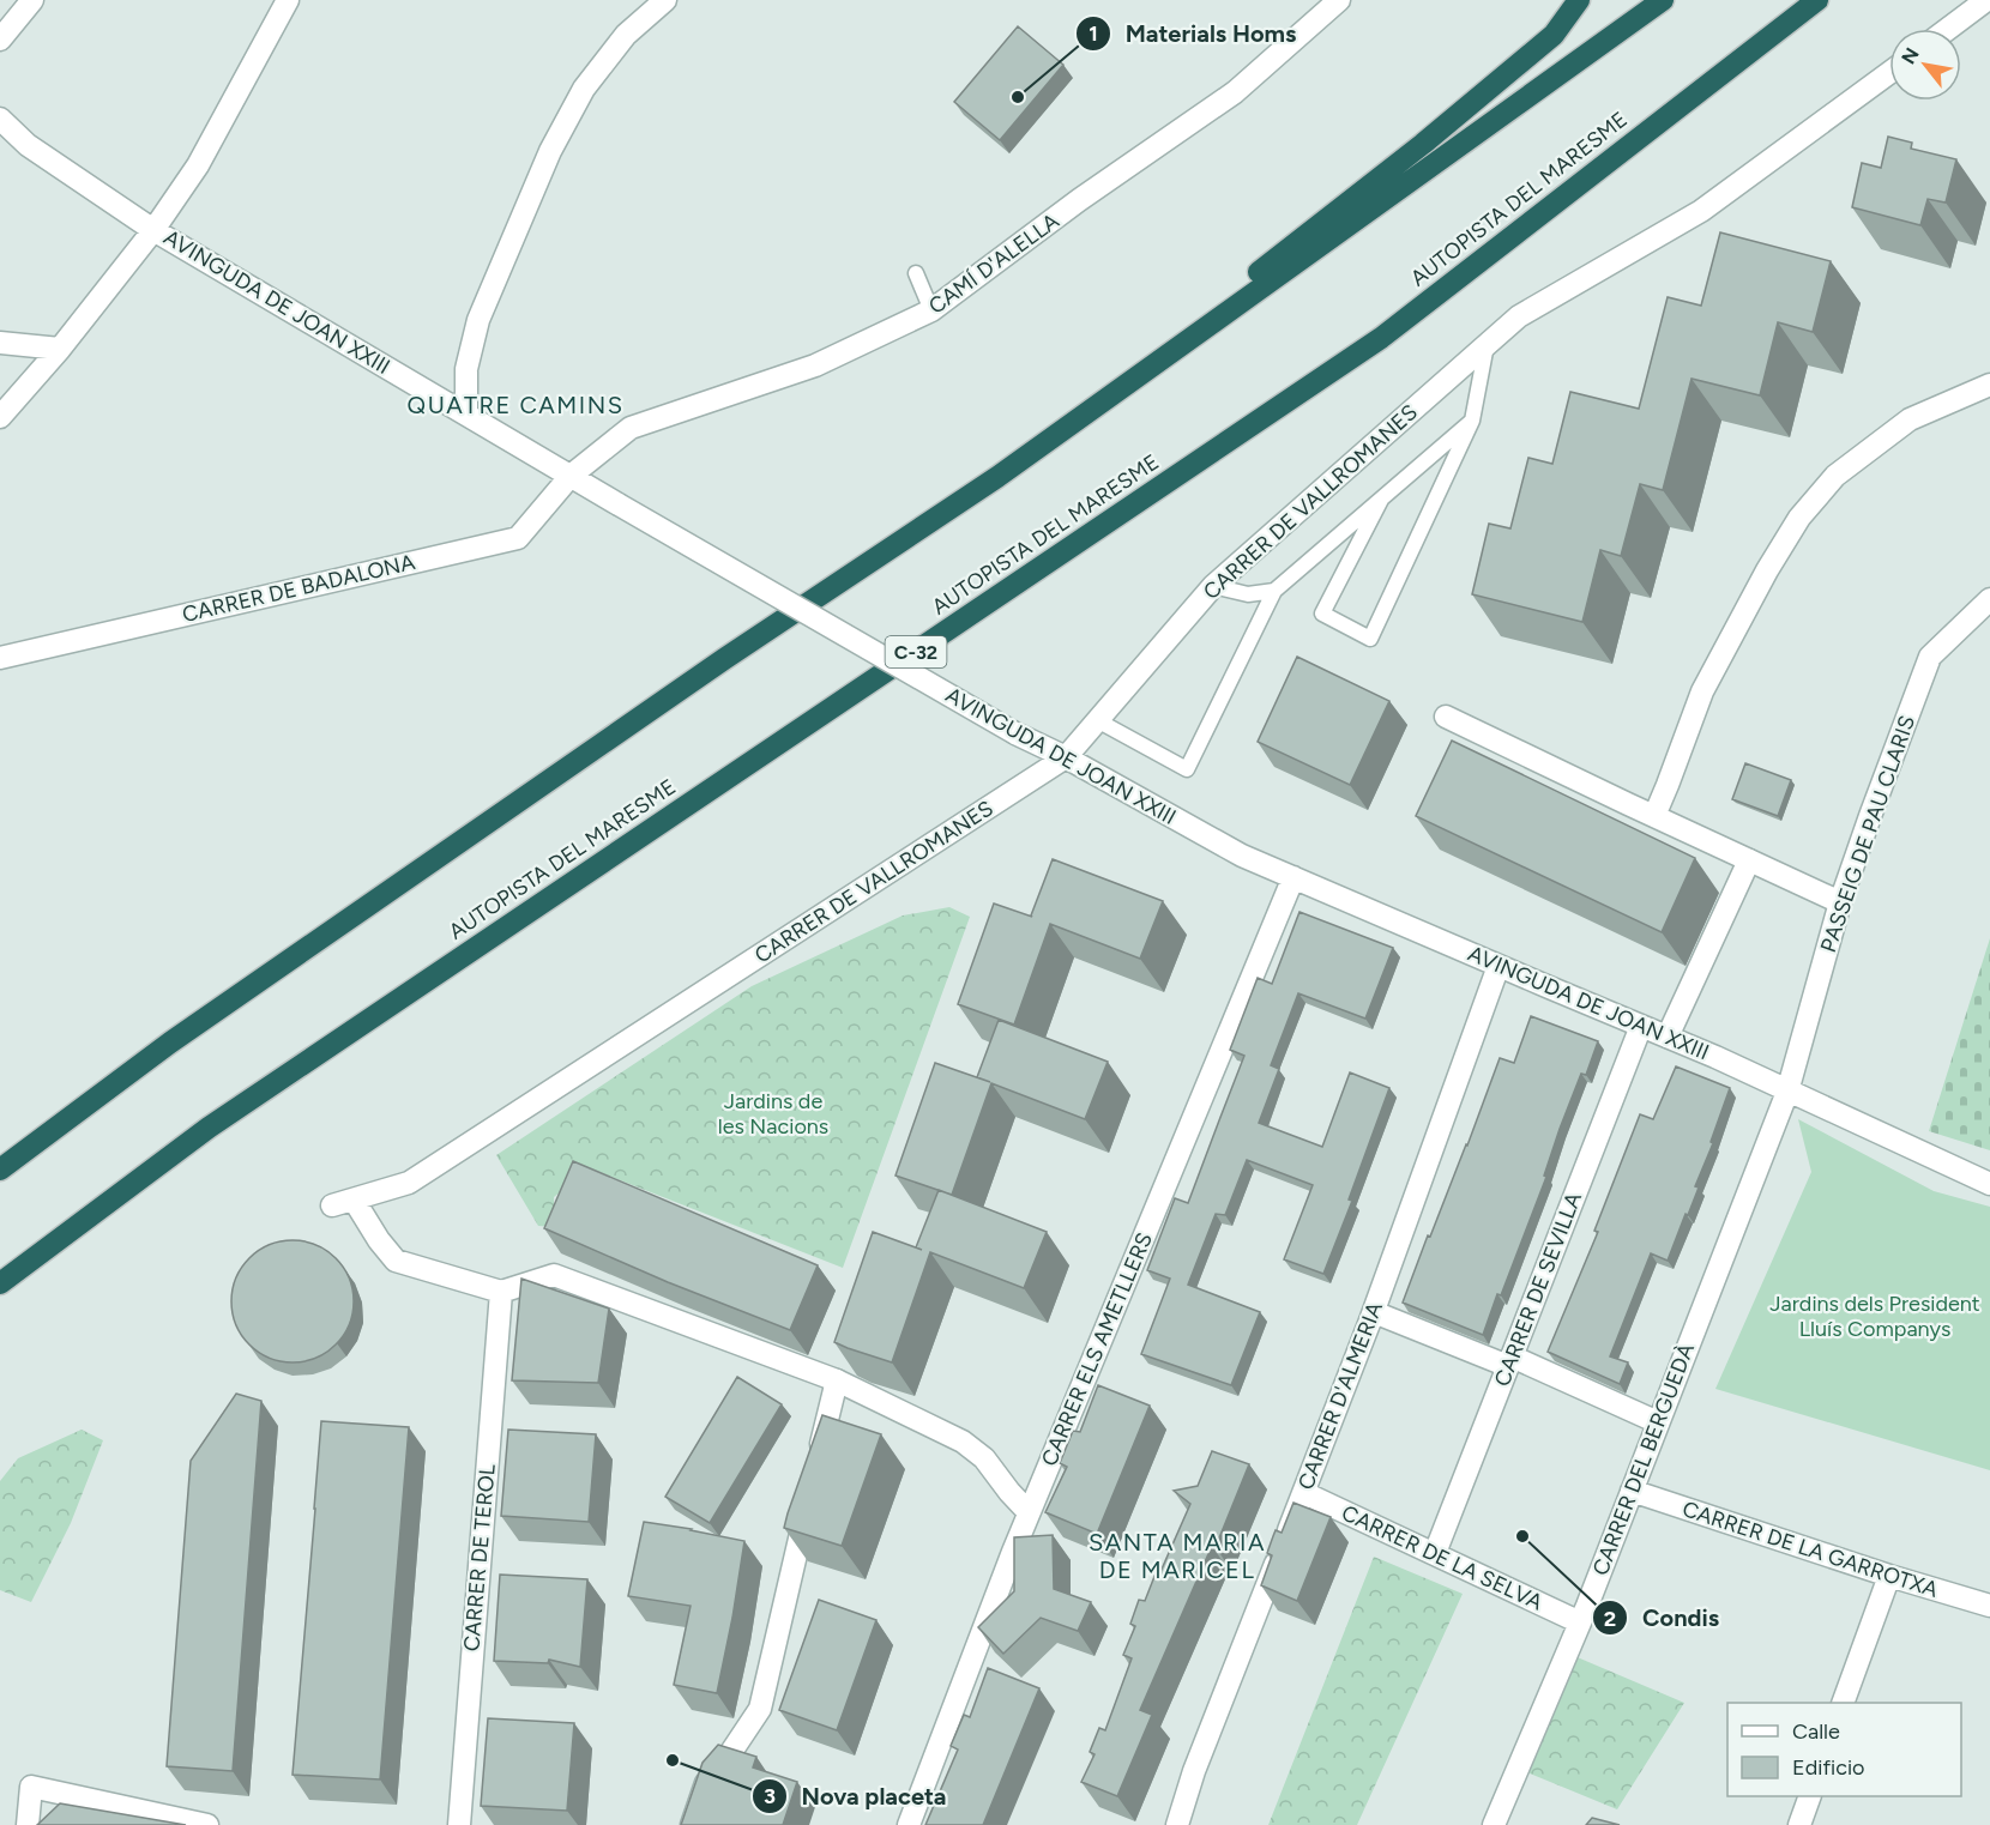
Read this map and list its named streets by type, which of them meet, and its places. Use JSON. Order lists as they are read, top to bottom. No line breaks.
{"streets":{"highway":["AUTOPISTA DEL MARESME","C-32"],"street":["CAMÍ D'ALELLA","AVINGUDA DE JOAN XXIII","CARRER DE VALLROMANES","CARRER DE BADALONA","PASSEIG DE PAU CLARIS","CARRER DE SEVILLA","CARRER ELS AMETLLERS","CARRER D'ALMERIA","CARRER DEL BERGUEDÀ","CARRER DE LA GARROTXA","CARRER DE TEROL","CARRER DE LA SELVA"]},"crossings":[["CAMÍ D'ALELLA","AVINGUDA DE JOAN XXIII"],["CAMÍ D'ALELLA","CARRER DE BADALONA"],["AVINGUDA DE JOAN XXIII","CARRER DE VALLROMANES"],["AVINGUDA DE JOAN XXIII","CARRER DE BADALONA"],["AVINGUDA DE JOAN XXIII","PASSEIG DE PAU CLARIS"],["AVINGUDA DE JOAN XXIII","CARRER DE SEVILLA"],["AVINGUDA DE JOAN XXIII","CARRER ELS AMETLLERS"],["AVINGUDA DE JOAN XXIII","CARRER D'ALMERIA"],["AVINGUDA DE JOAN XXIII","CARRER DEL BERGUEDÀ"],["PASSEIG DE PAU CLARIS","CARRER DEL BERGUEDÀ"],["CARRER DE SEVILLA","CARRER DE LA SELVA"],["CARRER D'ALMERIA","CARRER DE LA SELVA"],["CARRER DEL BERGUEDÀ","CARRER DE LA GARROTXA"],["CARRER DEL BERGUEDÀ","CARRER DE LA SELVA"]],"districts":["QUATRE CAMINS","SANTA MARIA DE MARICEL"],"parks":["Jardins de les Nacions","Jardins dels President Lluís Companys"],"places":["Materials Homs","Condis","Nova placeta"],"legend":["Calle","Edificio"],"north":"top left"}
